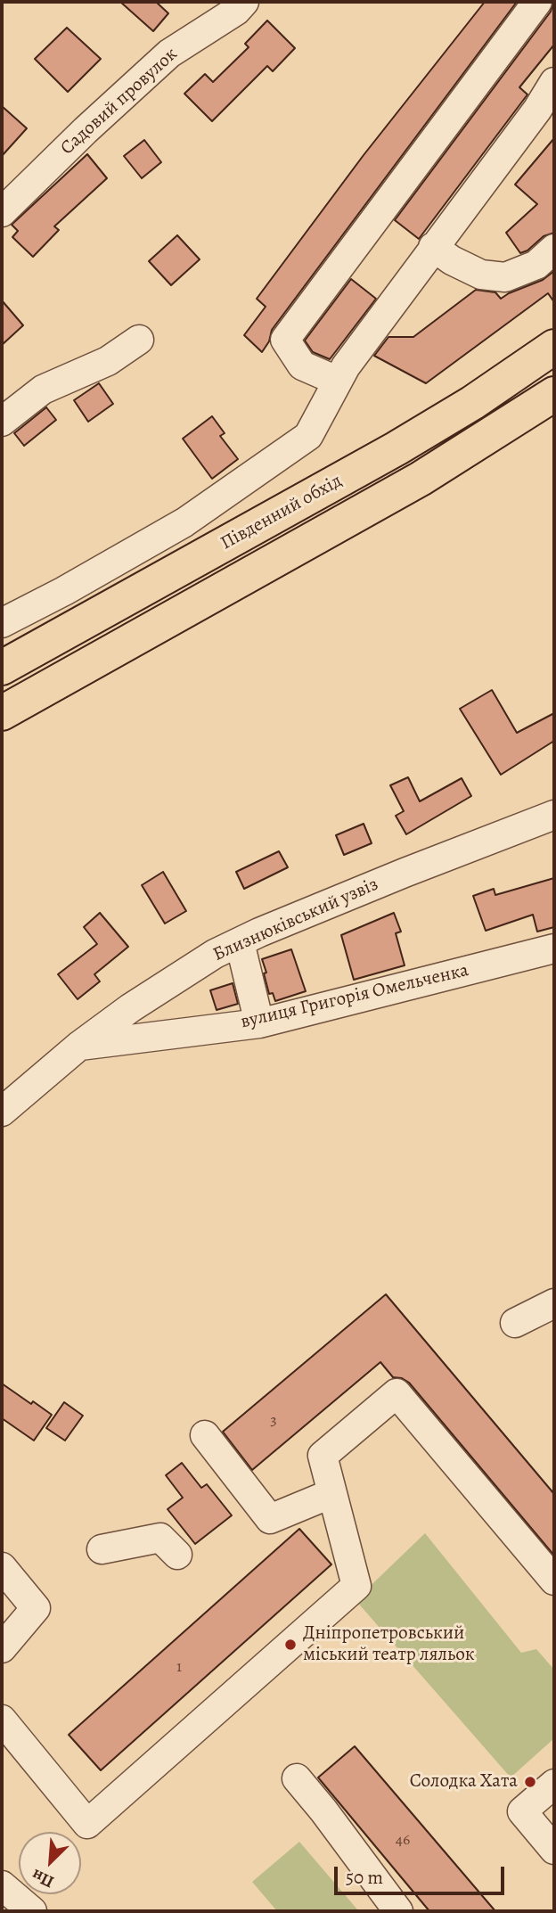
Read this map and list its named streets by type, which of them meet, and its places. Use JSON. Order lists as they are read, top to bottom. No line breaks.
{"streets":{"main road":["Південний обхід"],"street":["Садовий провулок","Близнюківський узвіз","вулиця Григорія Омельченка"]},"crossings":[["Близнюківський узвіз","вулиця Григорія Омельченка"]],"places":["Дніпропетровський міський театр ляльок","Солодка Хата"],"house_numbers":["3","1","46"],"scale_bar":"50 m","north":"bottom left"}
